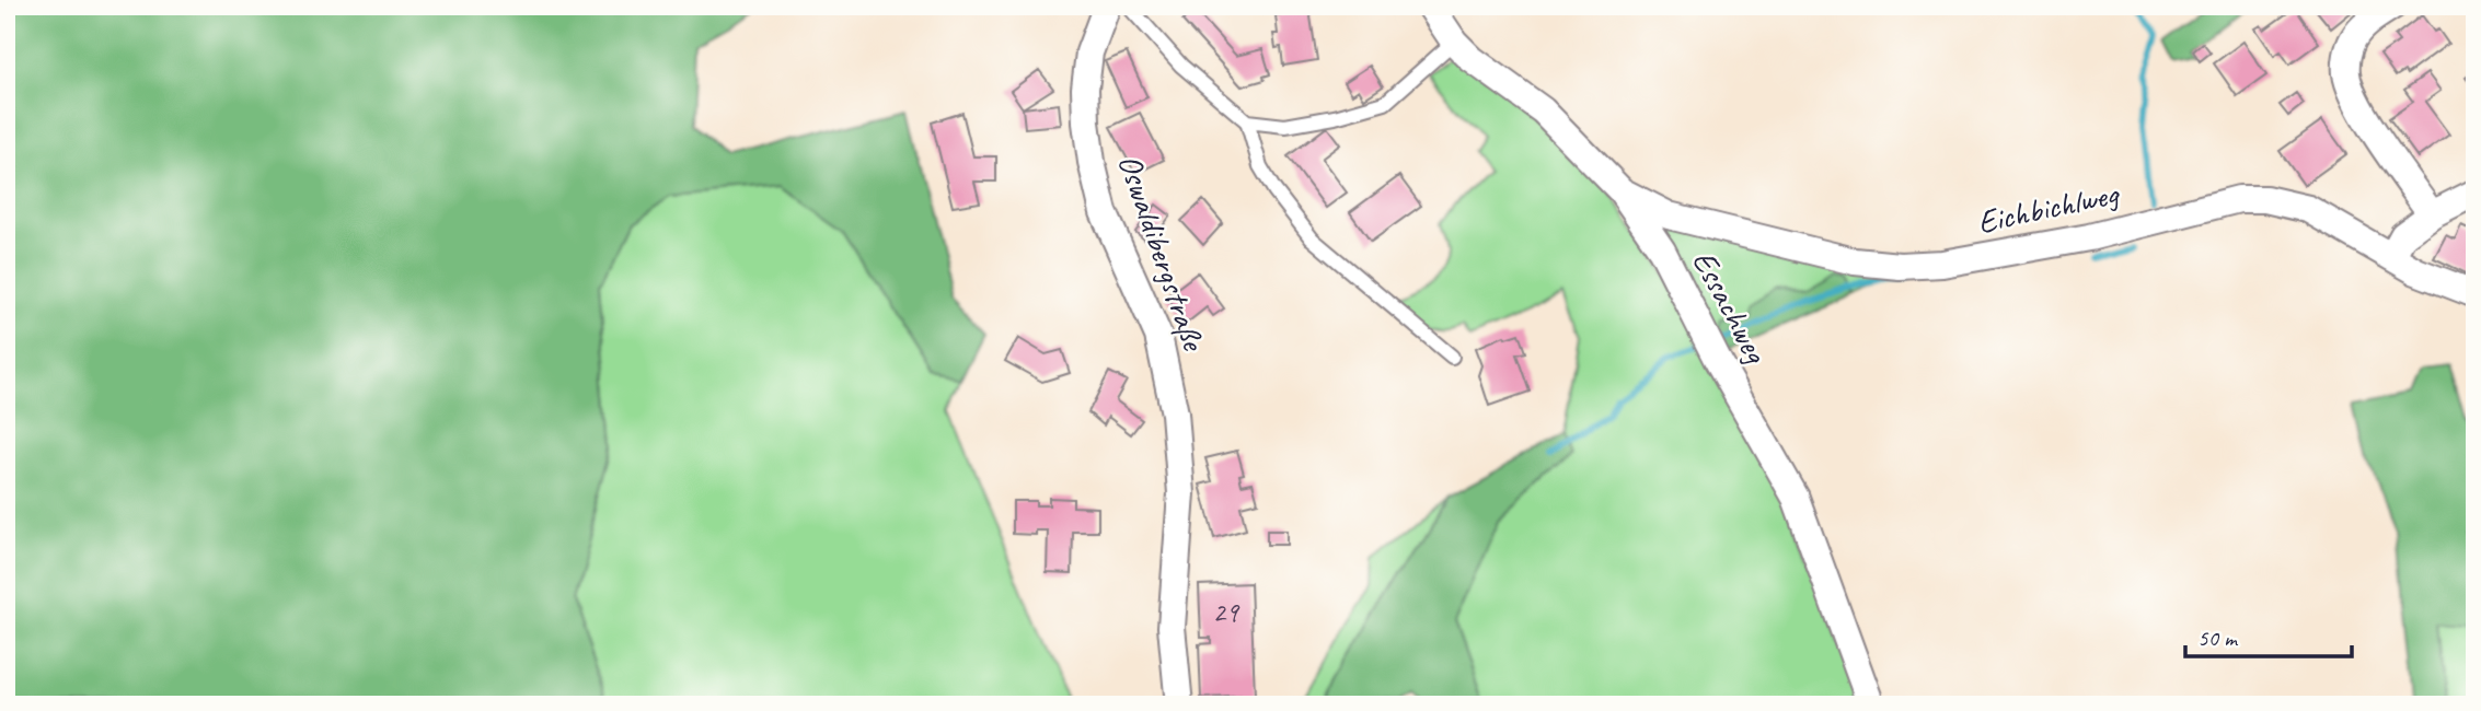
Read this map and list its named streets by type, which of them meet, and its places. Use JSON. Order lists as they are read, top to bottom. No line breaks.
{"streets":{"street":["Eichbichlweg","Oswaldibergstraße","Essachweg"]},"crossings":[["Eichbichlweg","Essachweg"]],"house_numbers":["29"],"scale_bar":"50 m"}
